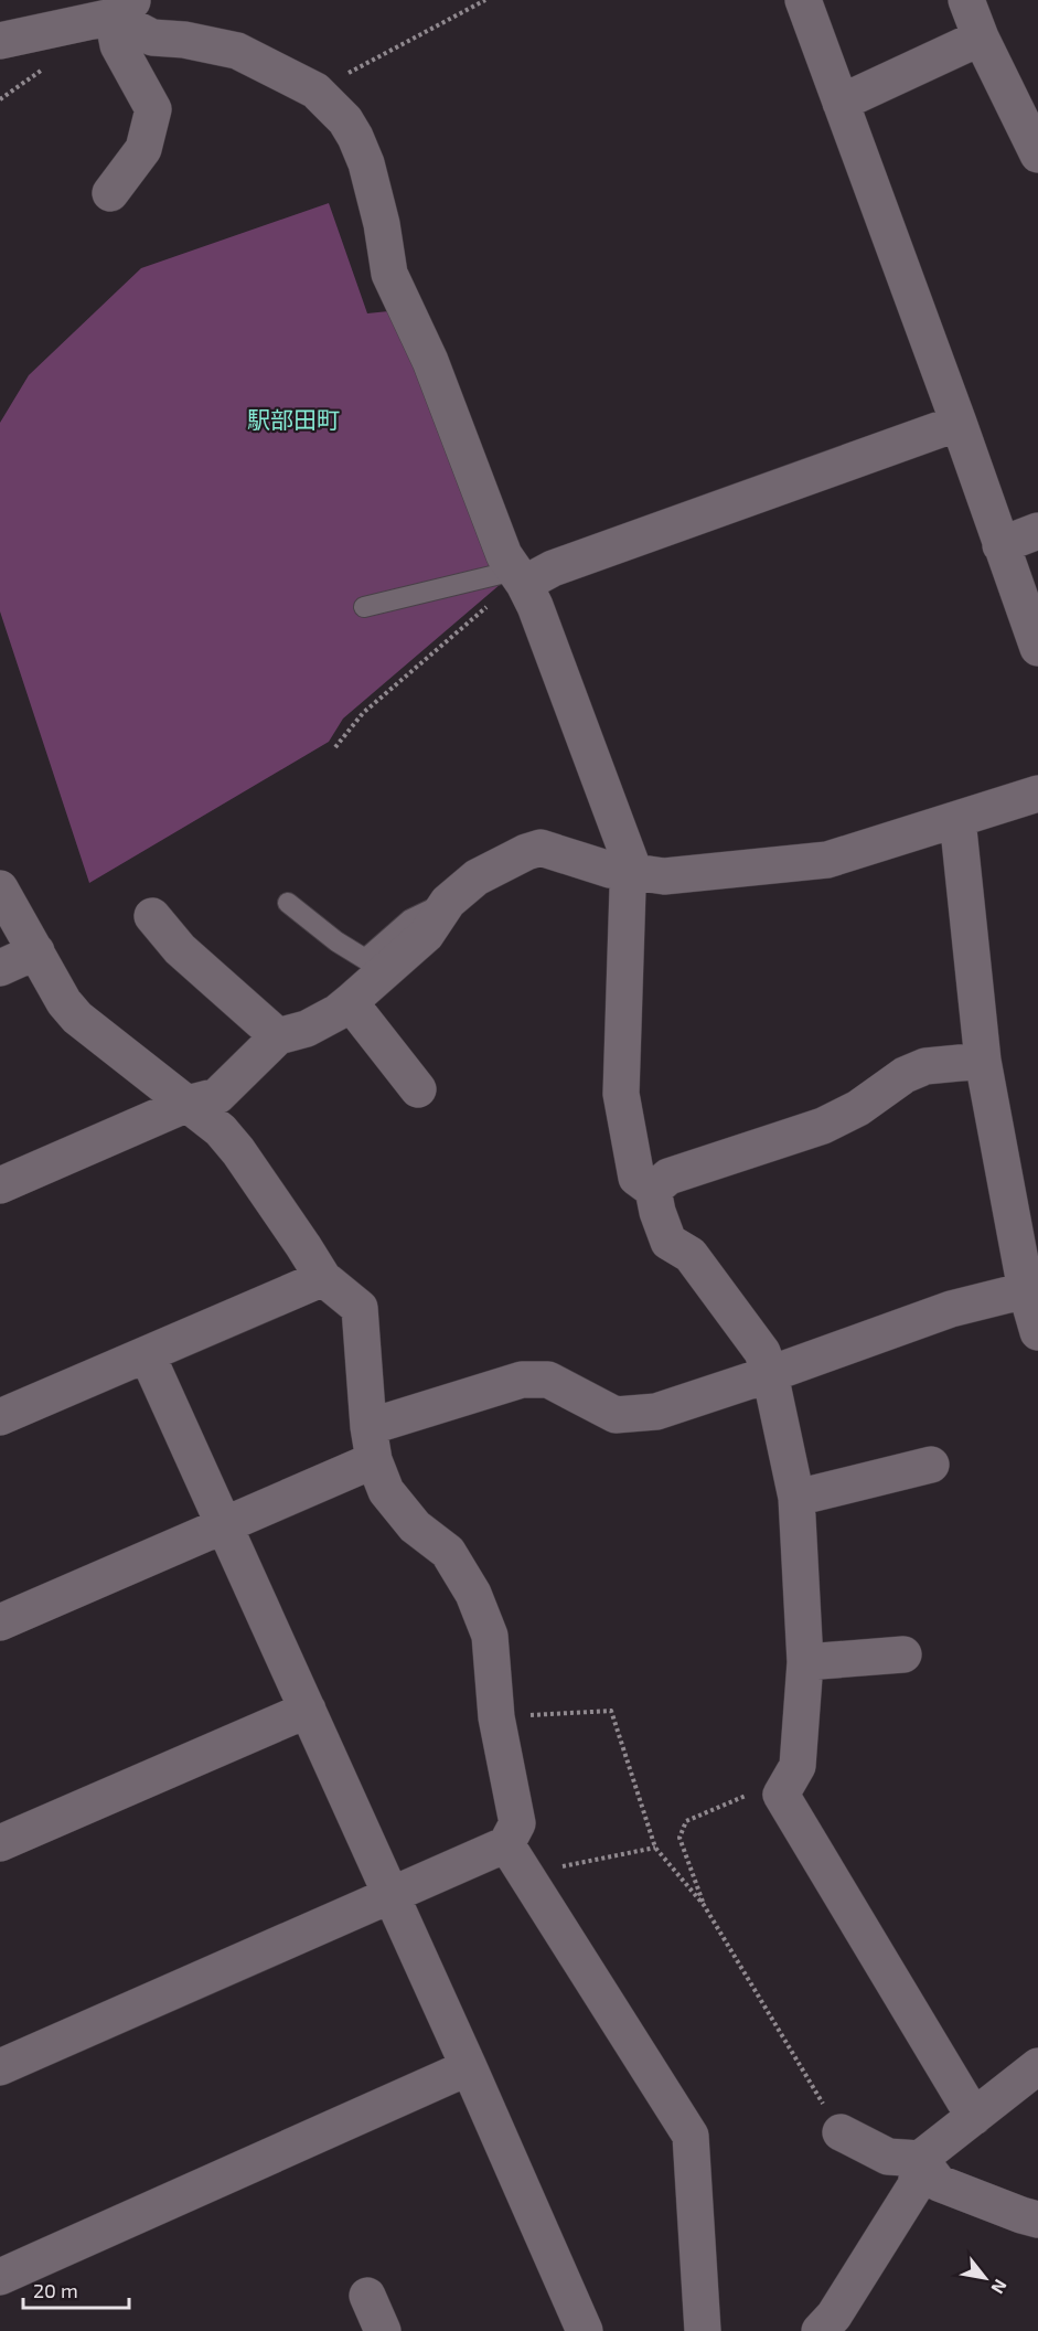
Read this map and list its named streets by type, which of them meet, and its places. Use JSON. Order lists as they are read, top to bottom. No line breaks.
{"districts":["駅部田町"],"scale_bar":"20 m","north":"bottom right"}
